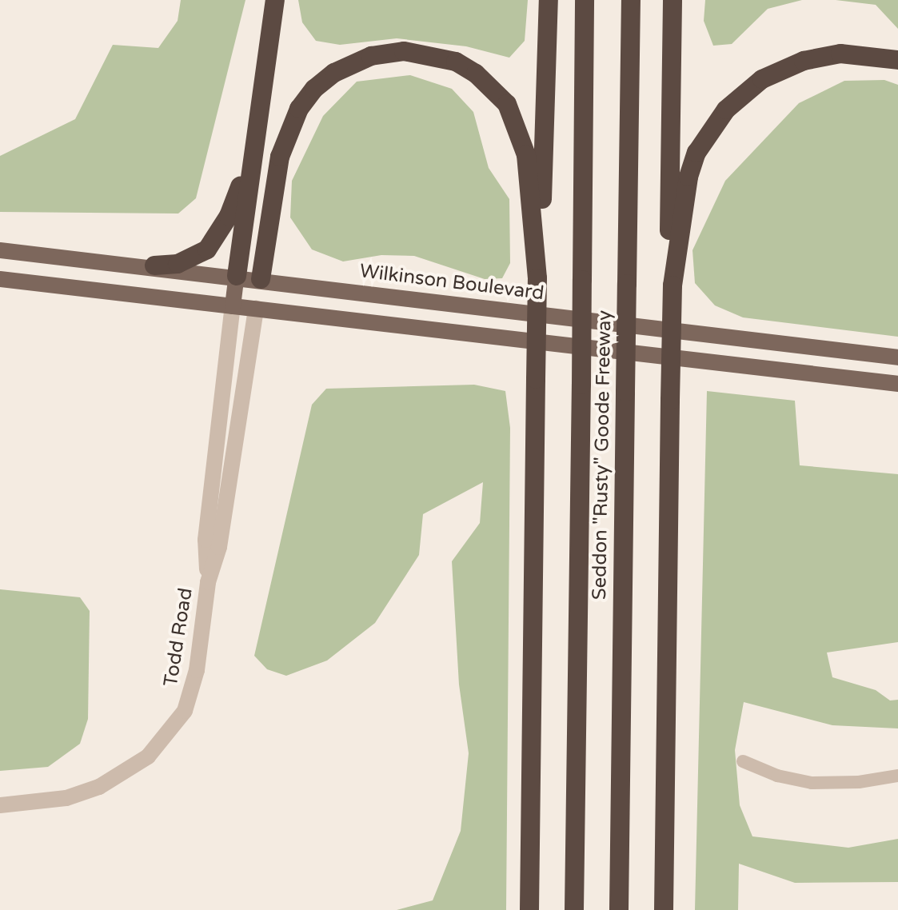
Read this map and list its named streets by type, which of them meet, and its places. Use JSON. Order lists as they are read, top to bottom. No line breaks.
{"streets":{"highway":["Seddon \"Rusty\" Goode Freeway"],"main road":["Wilkinson Boulevard"],"street":["Todd Road"]}}
